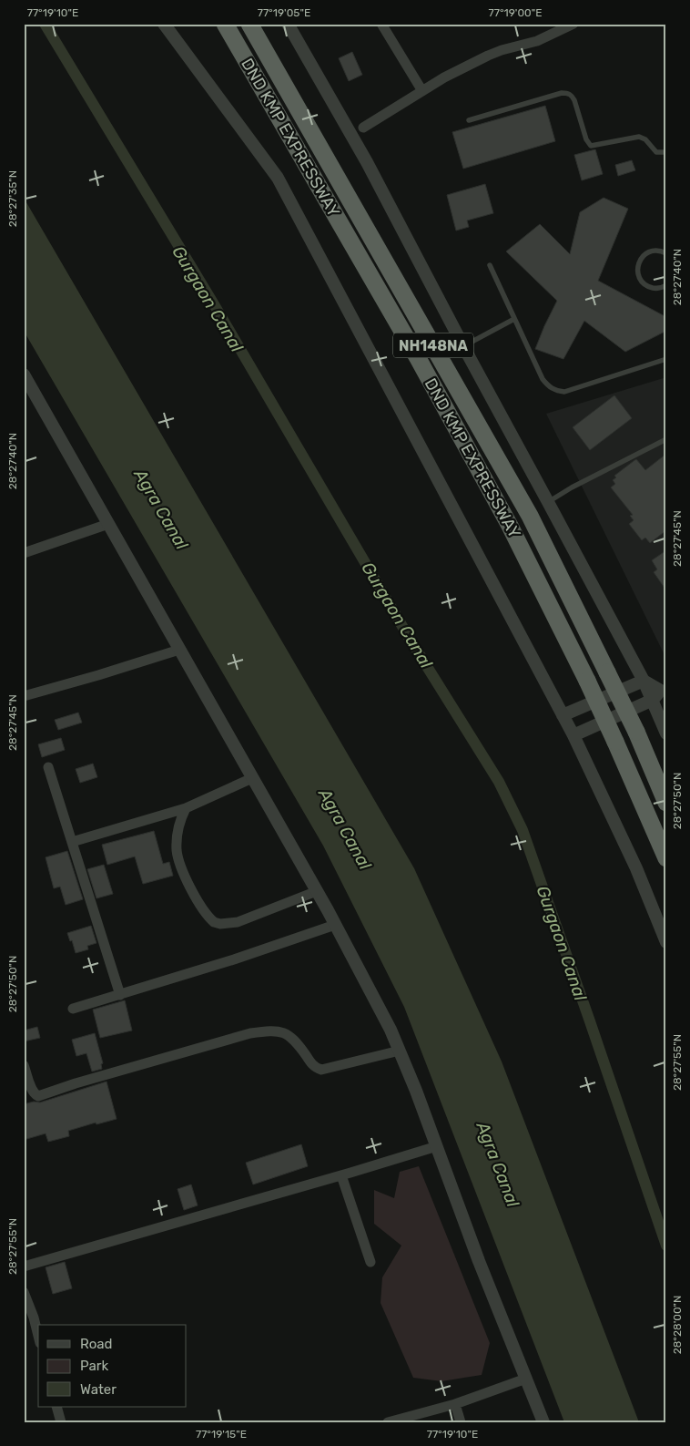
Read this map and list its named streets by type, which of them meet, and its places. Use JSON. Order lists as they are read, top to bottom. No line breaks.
{"streets":{"highway":["DND KMP EXPRESSWAY","NH148NA"]},"water":["Gurgaon Canal","Agra Canal"],"legend":["Road","Park","Water"],"coordinates":["77°19'10\"E","77°19'05\"E","77°19'00\"E","28°27'35\"N","28°27'40\"N","28°27'45\"N","28°27'50\"N","28°27'55\"N","28°28'00\"N","77°19'15\"E"]}
